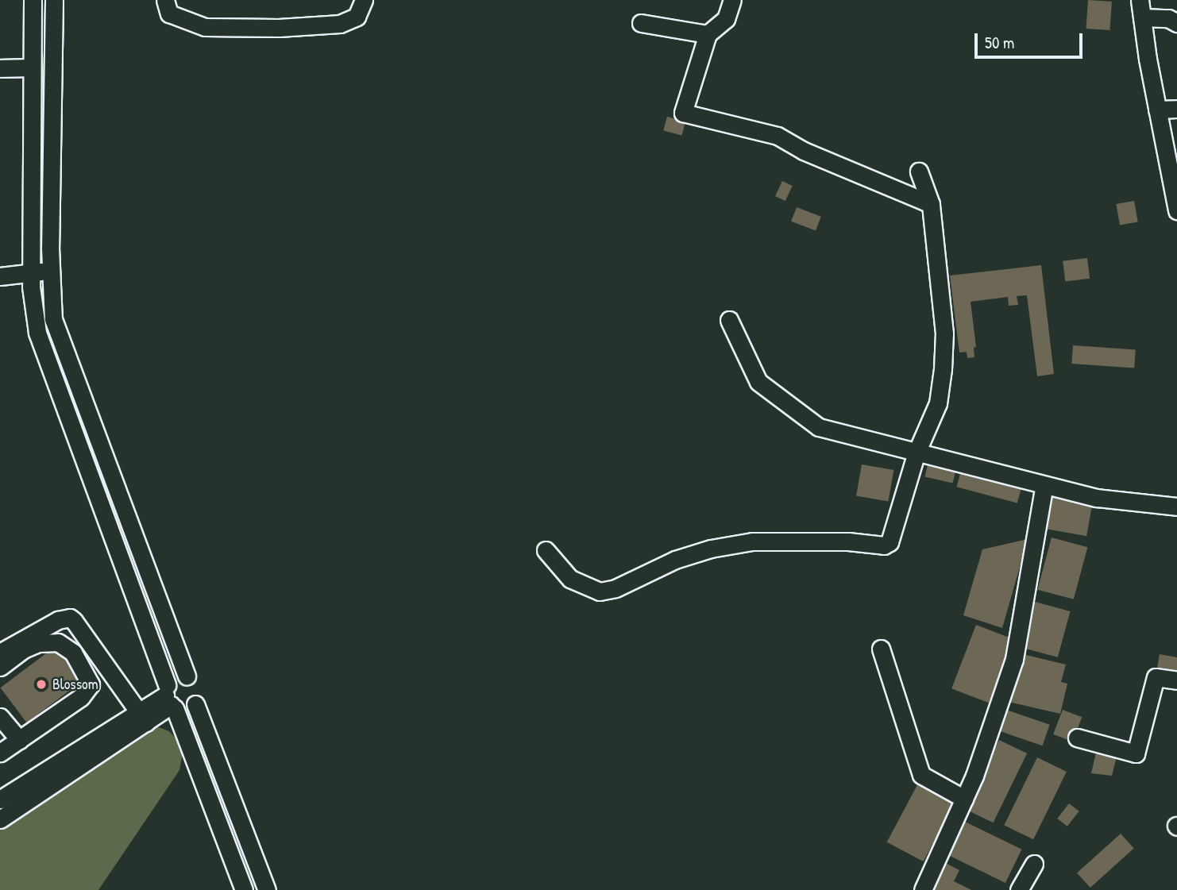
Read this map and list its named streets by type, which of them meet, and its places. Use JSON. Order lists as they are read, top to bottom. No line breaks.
{"places":["Blossom"],"scale_bar":"50 m"}
